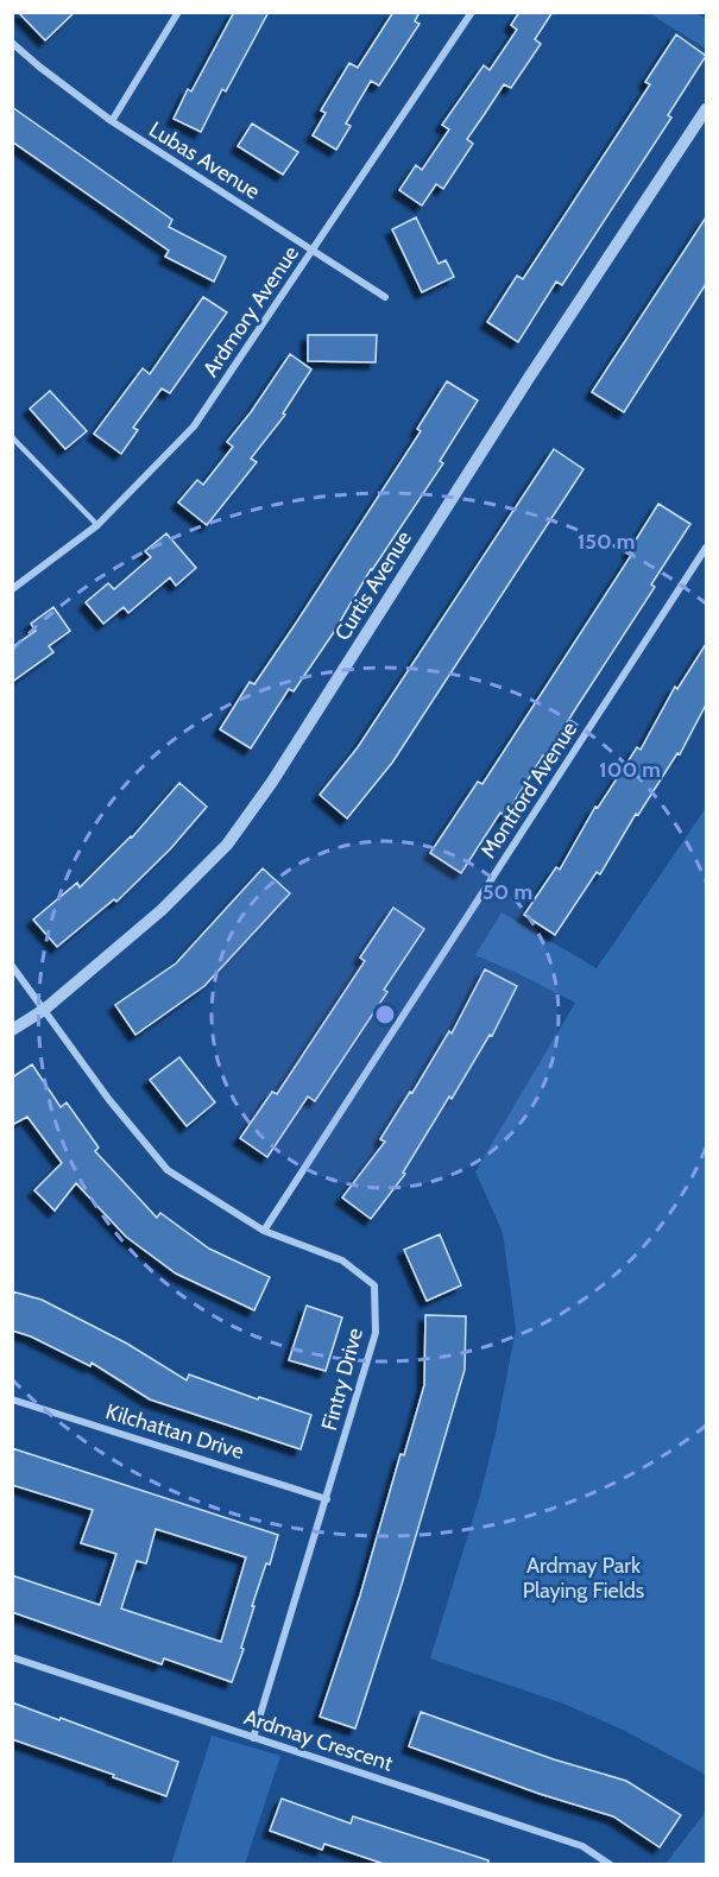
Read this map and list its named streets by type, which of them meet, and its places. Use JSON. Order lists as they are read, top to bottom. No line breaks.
{"streets":{"street":["Lubas Avenue","Ardmory Avenue","Curtis Avenue","Montford Avenue","Fintry Drive","Kilchattan Drive","Ardmay Crescent"]},"crossings":[["Lubas Avenue","Ardmory Avenue"],["Curtis Avenue","Fintry Drive"],["Montford Avenue","Fintry Drive"],["Fintry Drive","Kilchattan Drive"],["Fintry Drive","Ardmay Crescent"]],"parks":["Ardmay Park Playing Fields"],"rings":["150 m","100 m","50 m"]}
